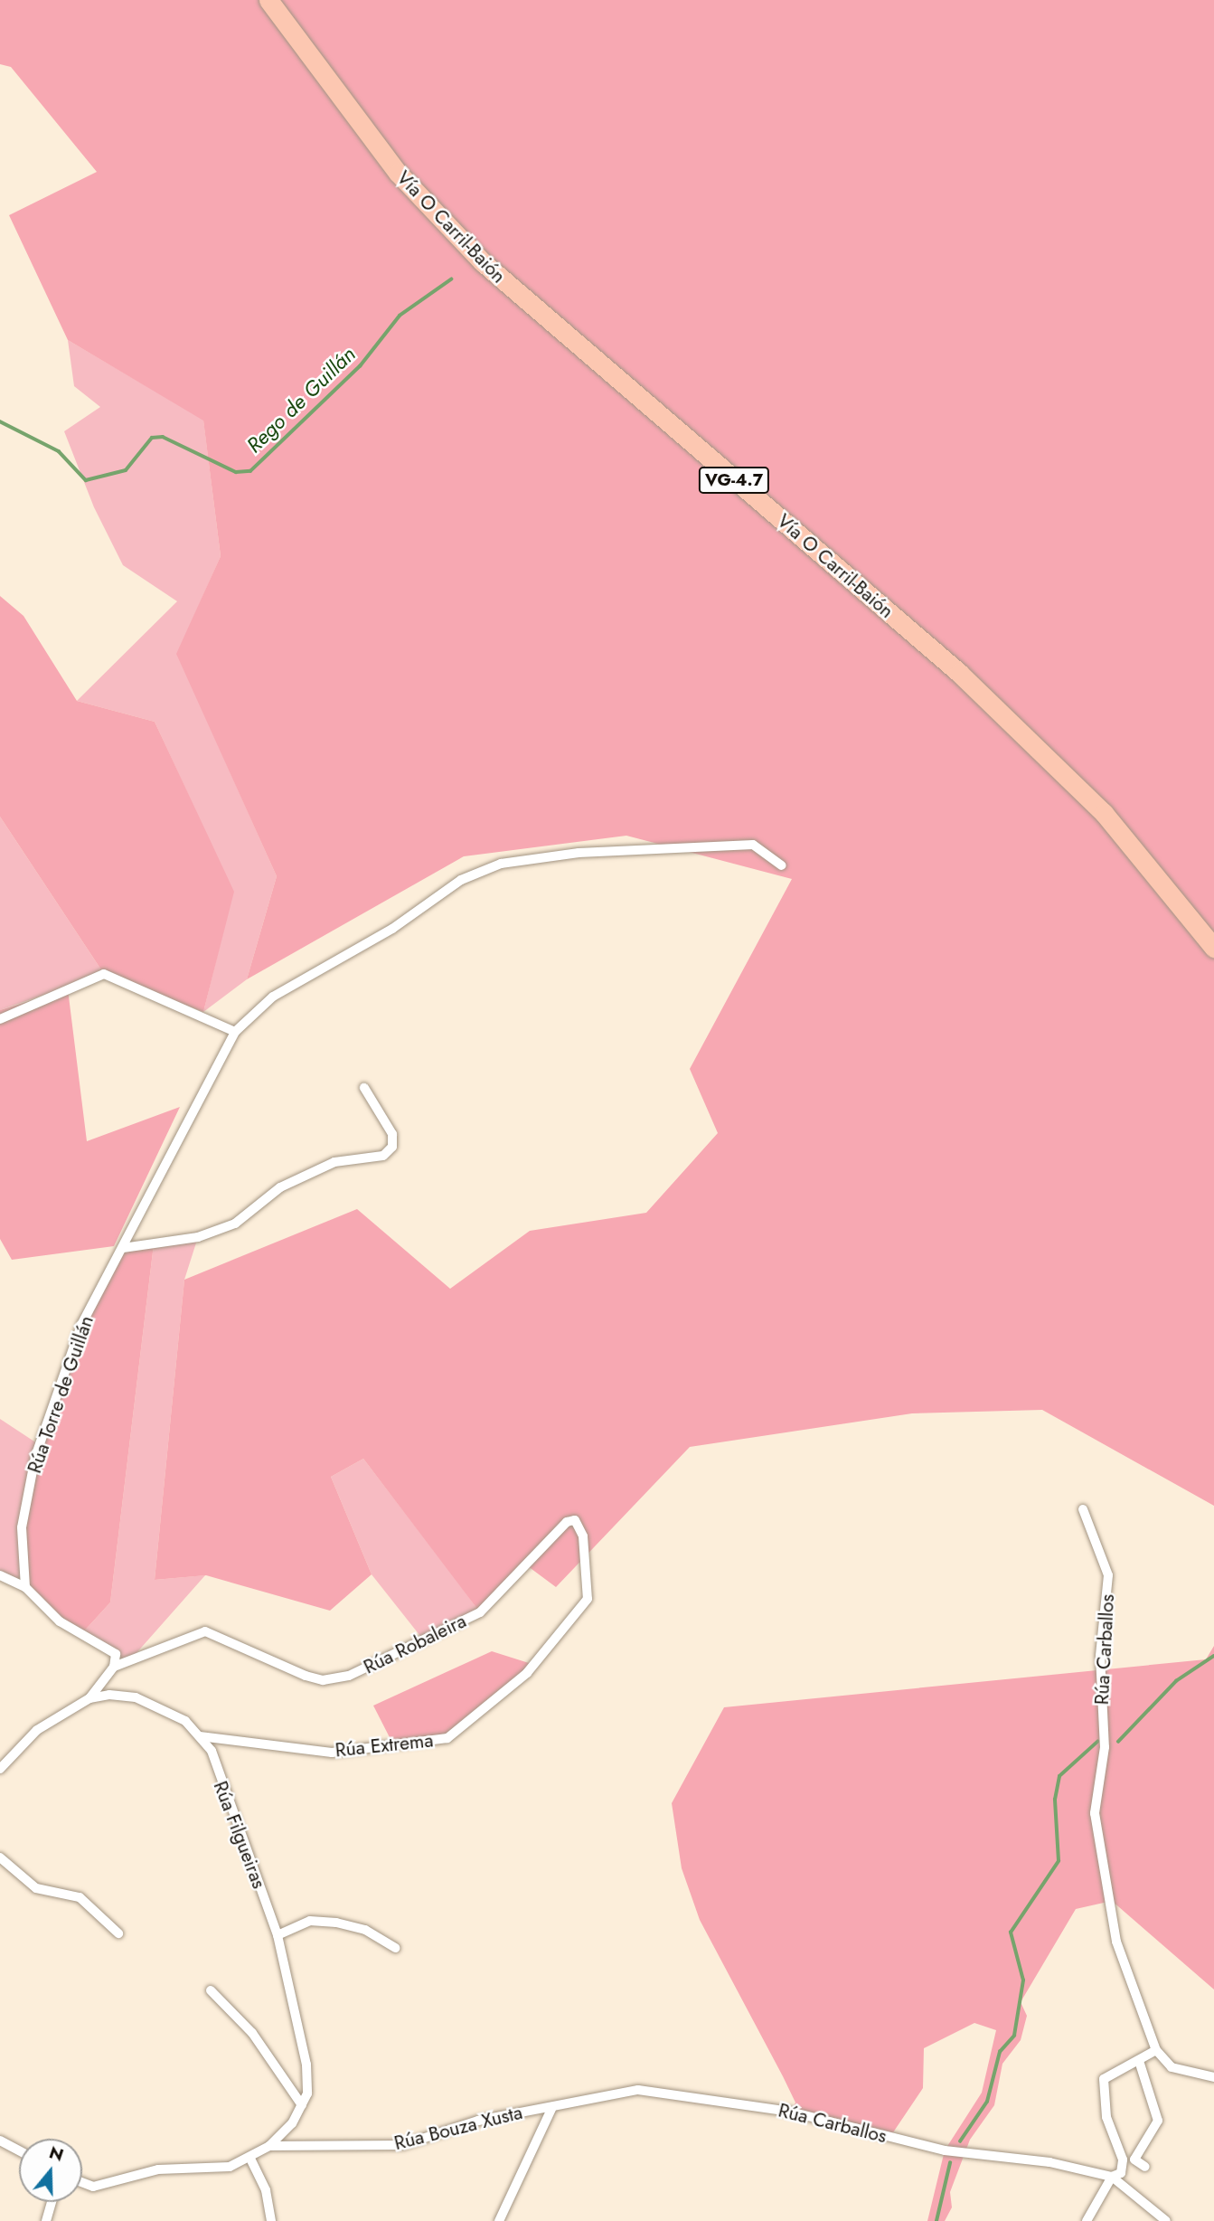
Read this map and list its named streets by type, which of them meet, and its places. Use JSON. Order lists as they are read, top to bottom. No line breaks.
{"streets":{"highway":["Vía O Carril-Baión","VG-4.7"],"street":["Rúa Torre de Guillán","Rúa Robaleira","Rúa Carballos","Rúa Extrema","Rúa Filgueiras","Rúa Bouza Xusta"]},"crossings":[["Rúa Robaleira","Rúa Extrema"],["Rúa Carballos","Rúa Bouza Xusta"],["Rúa Extrema","Rúa Filgueiras"]],"water":["Rego de Guillán"],"north":"top"}
